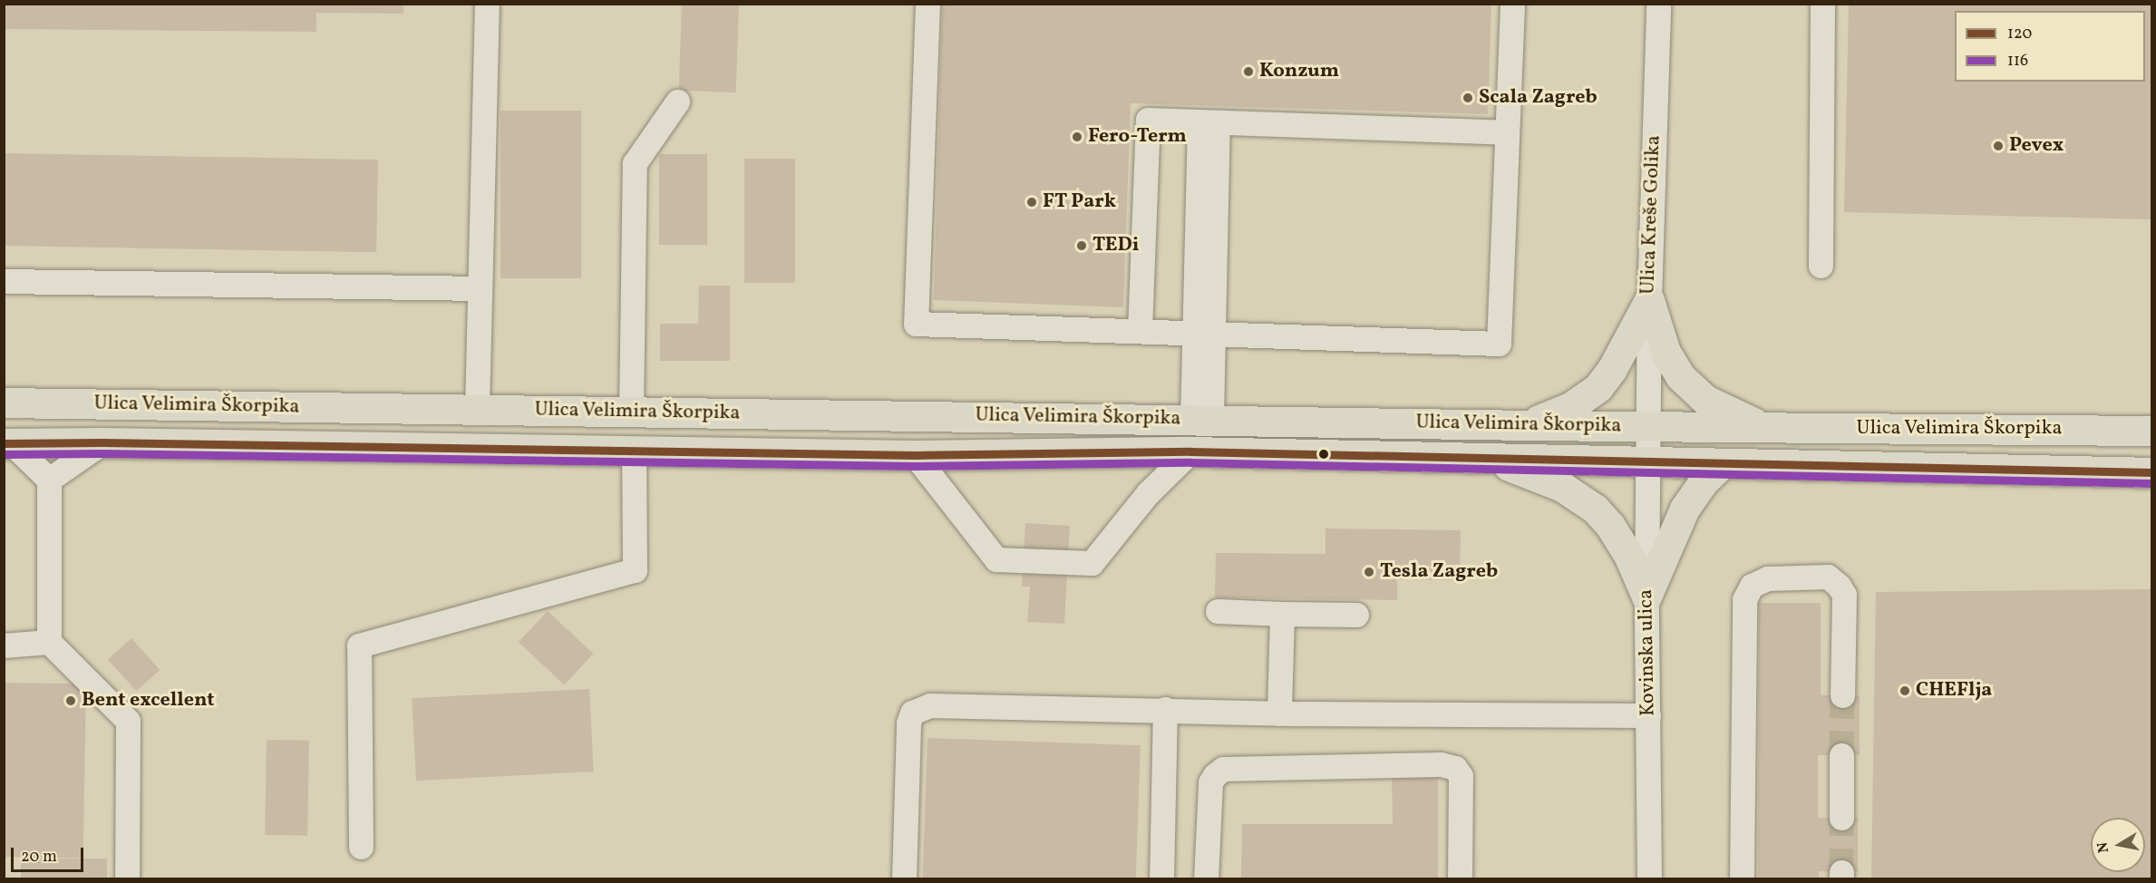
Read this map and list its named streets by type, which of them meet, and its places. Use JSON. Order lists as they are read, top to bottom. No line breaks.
{"streets":{"main road":["Ulica Velimira Škorpika"],"street":["Ulica Kreše Golika","Kovinska ulica"]},"crossings":[["Ulica Kreše Golika","Ulica Velimira Škorpika"],["Ulica Kreše Golika","Kovinska ulica"],["Ulica Velimira Škorpika","Kovinska ulica"]],"places":["Konzum","Scala Zagreb","Fero-Term","Pevex","FT Park","TEDi","Tesla Zagreb","CHEFlja","Bent excellent"],"lines":["transit line 120","transit line 116"],"legend":["120","116"],"scale_bar":"20 m","north":"left"}
